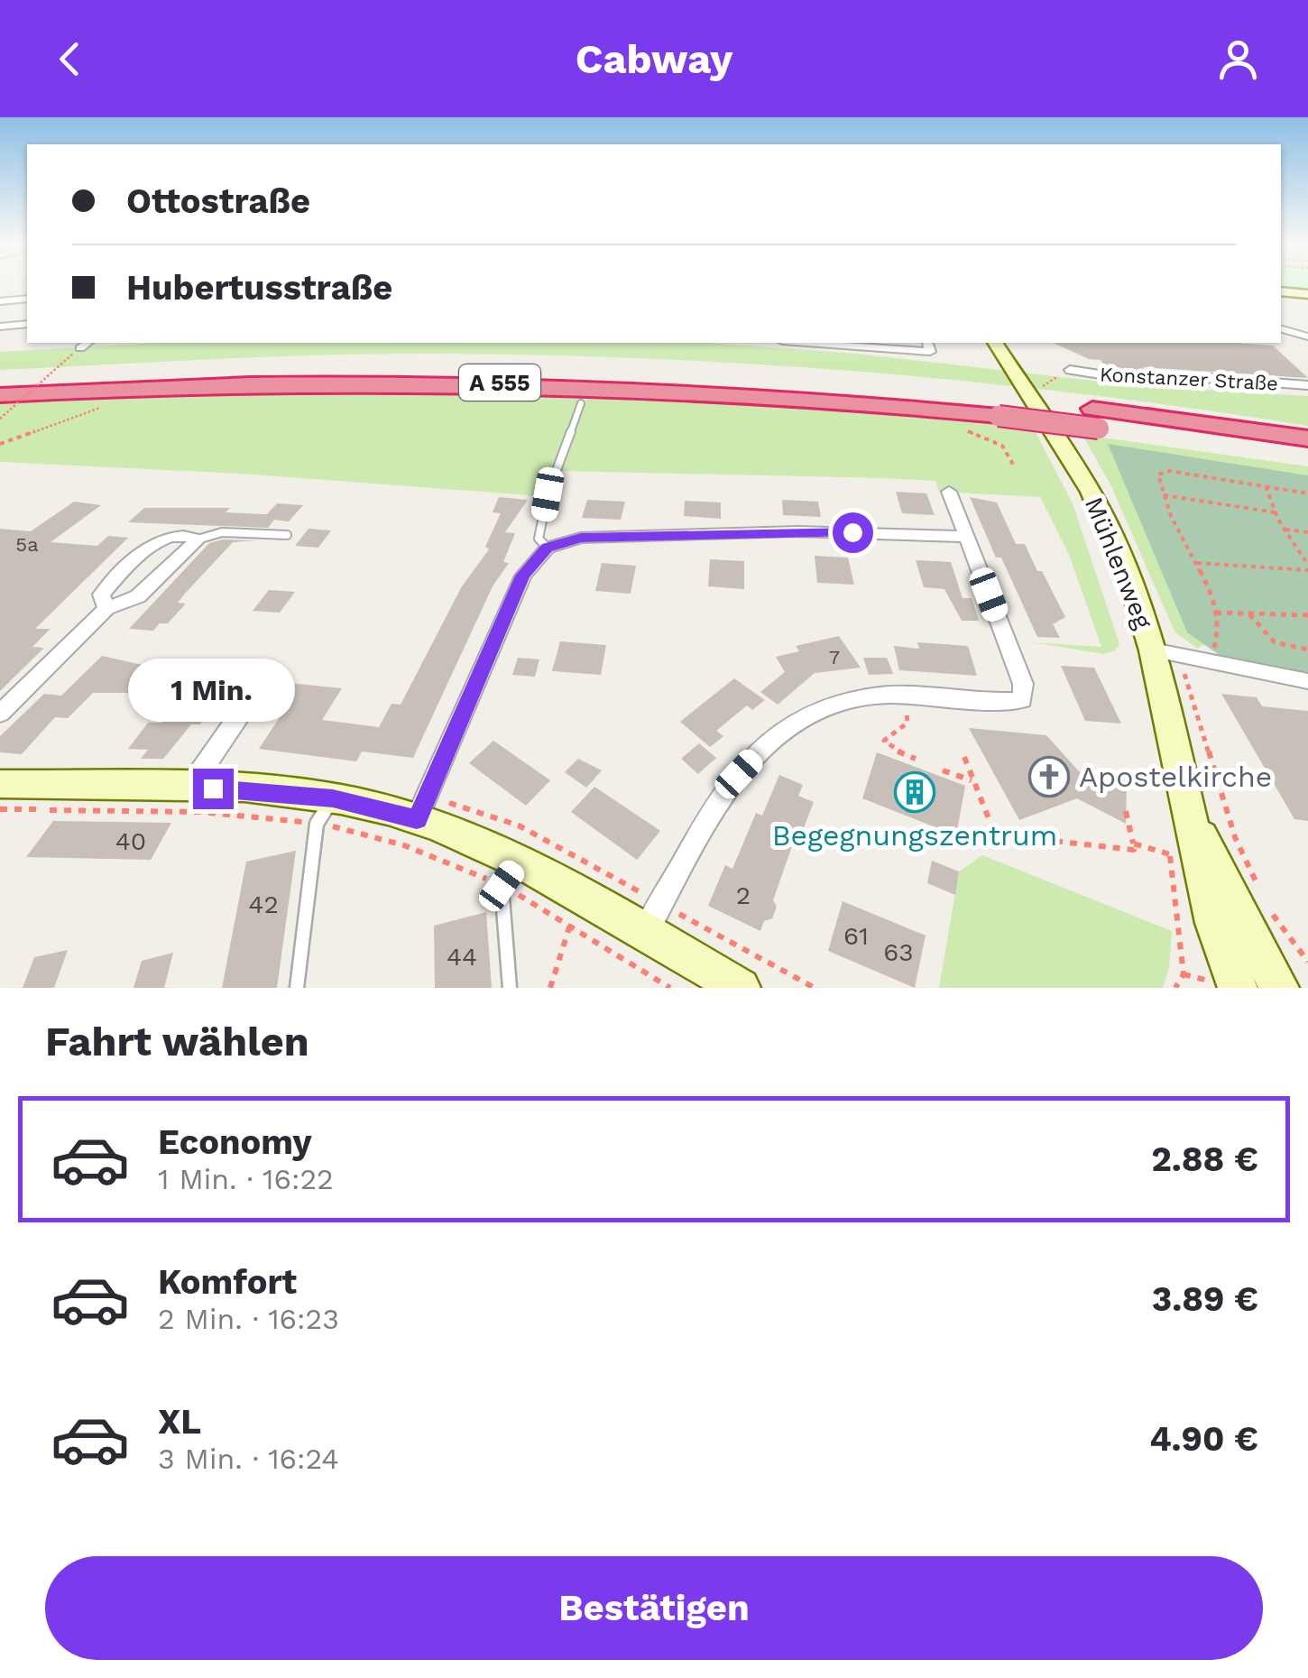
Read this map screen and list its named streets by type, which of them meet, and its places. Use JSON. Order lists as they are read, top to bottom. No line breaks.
{"streets":{"highway":["A 555"],"street":["Konstanzer Straße","Mühlenweg"]},"places":{"church":["Apostelkirche"],"building":["Begegnungszentrum"]},"house_numbers":["5a","7","40","2","42","61","63","44"],"page":{"header":"Cabway","banner":["Ottostraße","Hubertusstraße"],"bubble":"1 Min.","heading":"Fahrt wählen","list":[{"name":"Economy","note":"1 Min. · 16:22","value":"2.88 €"},{"name":"Komfort","note":"2 Min. · 16:23","value":"3.89 €"},{"name":"XL","note":"3 Min. · 16:24","value":"4.90 €"}],"buttons":"Bestätigen"}}
